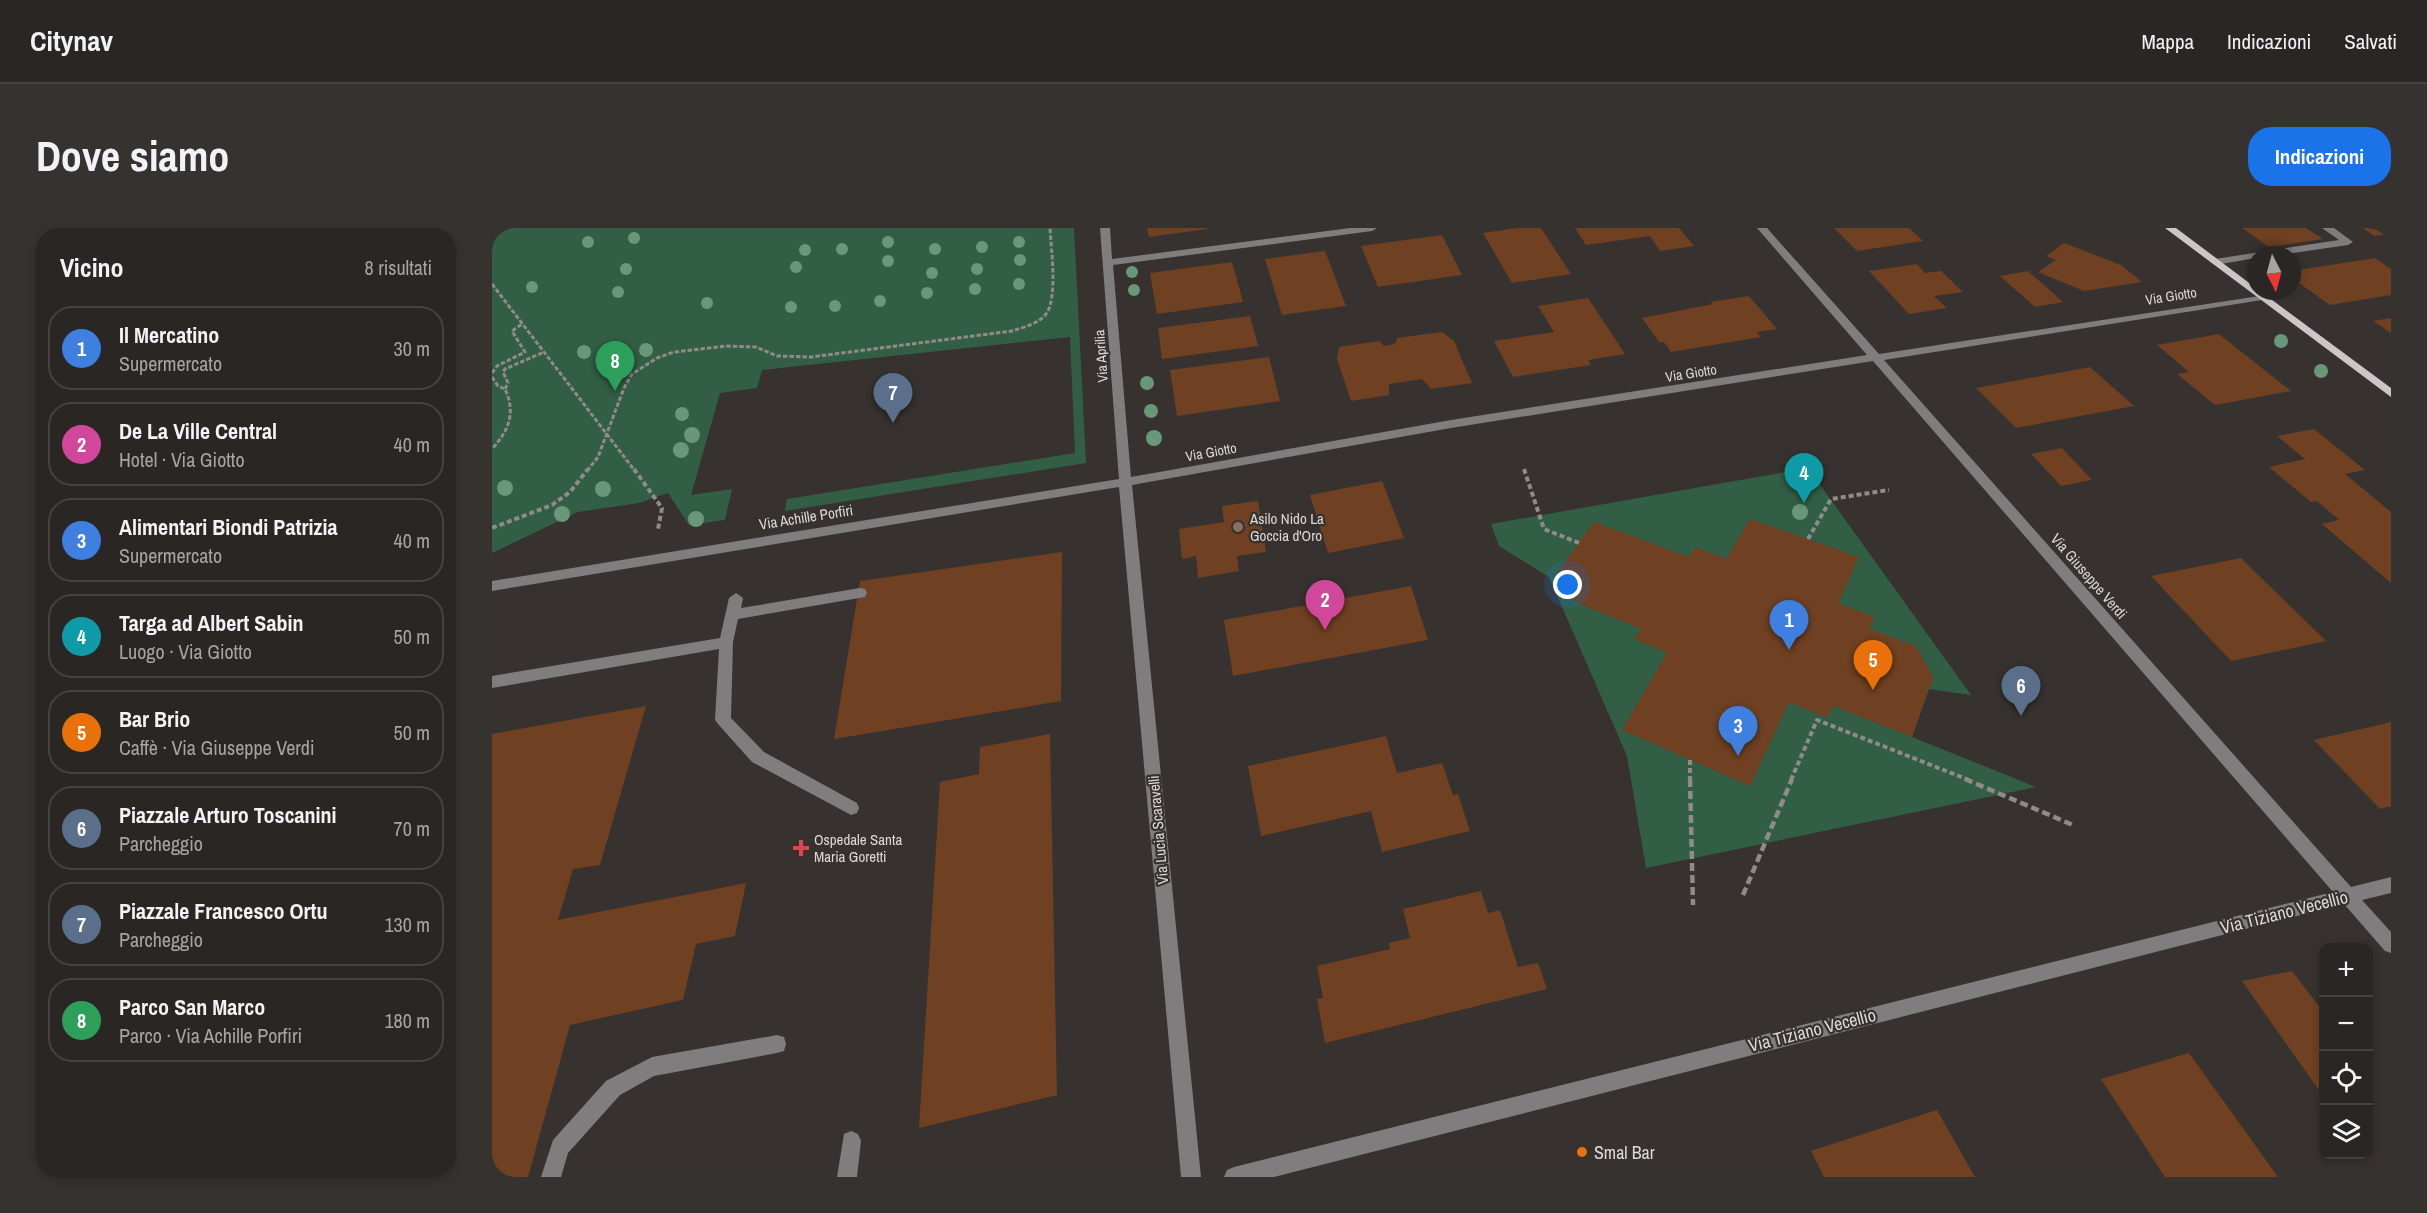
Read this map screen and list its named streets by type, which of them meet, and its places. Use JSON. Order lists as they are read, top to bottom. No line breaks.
{"streets":{"street":["Via Giotto","Via Aprilia","Via Achille Porfiri","Via Giuseppe Verdi","Via Lucia Scaravelli","Via Tiziano Vecellio"]},"crossings":[["Via Giotto","Via Aprilia"],["Via Giotto","Via Achille Porfiri"],["Via Giotto","Via Giuseppe Verdi"],["Via Giotto","Via Lucia Scaravelli"],["Via Aprilia","Via Achille Porfiri"],["Via Aprilia","Via Lucia Scaravelli"],["Via Achille Porfiri","Via Lucia Scaravelli"],["Via Giuseppe Verdi","Via Tiziano Vecellio"]],"places":{"other":["Asilo Nido La Goccia d'Oro","Smal Bar"],"health":["Ospedale Santa Maria Goretti"]},"north":"bottom","page":{"header":"Citynav","nav":["Mappa","Indicazioni","Salvati"],"buttons":"Indicazioni","title":"Dove siamo","heading":["Vicino","8 risultati"],"list":[{"mark":"1","name":"Il Mercatino","note":"Supermercato","value":"30 m"},{"mark":"2","name":"De La Ville Central","note":"Hotel · Via Giotto","value":"40 m"},{"mark":"3","name":"Alimentari Biondi Patrizia","note":"Supermercato","value":"40 m"},{"mark":"4","name":"Targa ad Albert Sabin","note":"Luogo · Via Giotto","value":"50 m"},{"mark":"5","name":"Bar Brio","note":"Caffè · Via Giuseppe Verdi","value":"50 m"},{"mark":"6","name":"Piazzale Arturo Toscanini","note":"Parcheggio","value":"70 m"},{"mark":"7","name":"Piazzale Francesco Ortu","note":"Parcheggio","value":"130 m"},{"mark":"8","name":"Parco San Marco","note":"Parco · Via Achille Porfiri","value":"180 m"}],"pins":["8","7","4","2","1","5","6","3"],"map_buttons":["+","−"]}}
